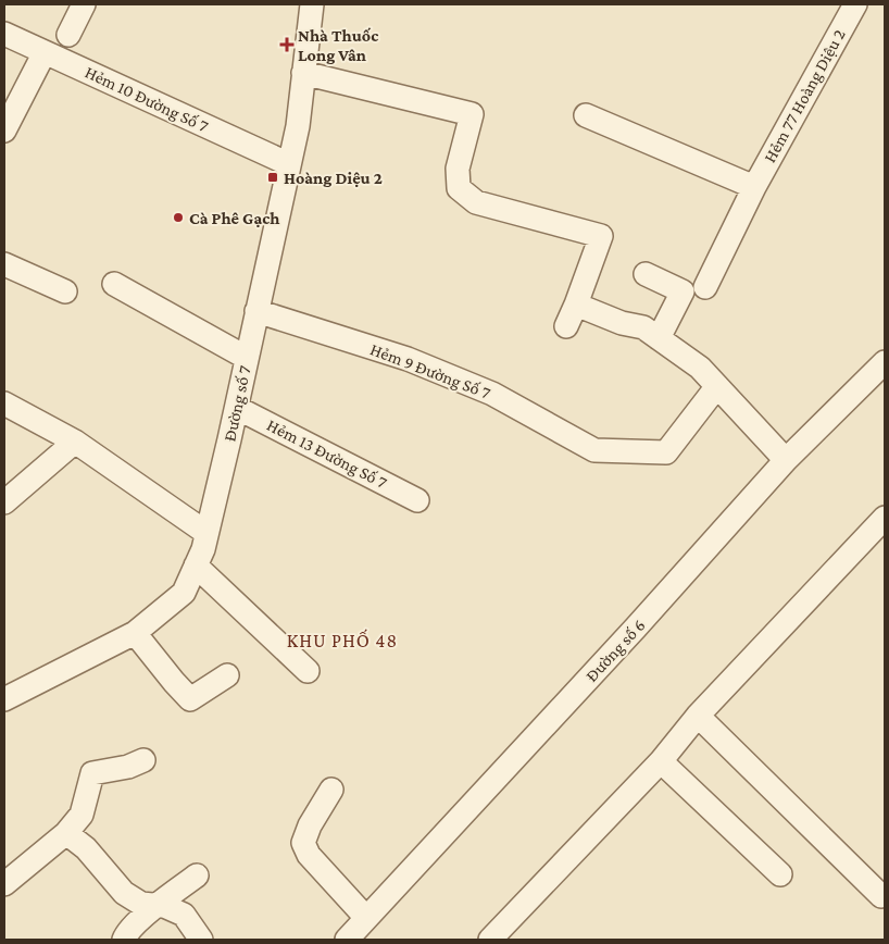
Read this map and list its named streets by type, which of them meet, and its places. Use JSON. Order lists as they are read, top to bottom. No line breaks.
{"streets":{"street":["Hẻm 77 Hoàng Diệu 2","Hẻm 10 Đường Số 7","Hẻm 9 Đường Số 7","Đường số 7","Hẻm 13 Đường Số 7","Đường số 6"]},"crossings":[["Hẻm 10 Đường Số 7","Đường số 7"],["Hẻm 9 Đường Số 7","Đường số 7"],["Đường số 7","Hẻm 13 Đường Số 7"]],"districts":["KHU PHỐ 48"],"places":{"health":["Nhà Thuốc Long Vân"],"transit":["Hoàng Diệu 2"],"other":["Cà Phê Gạch"]}}
